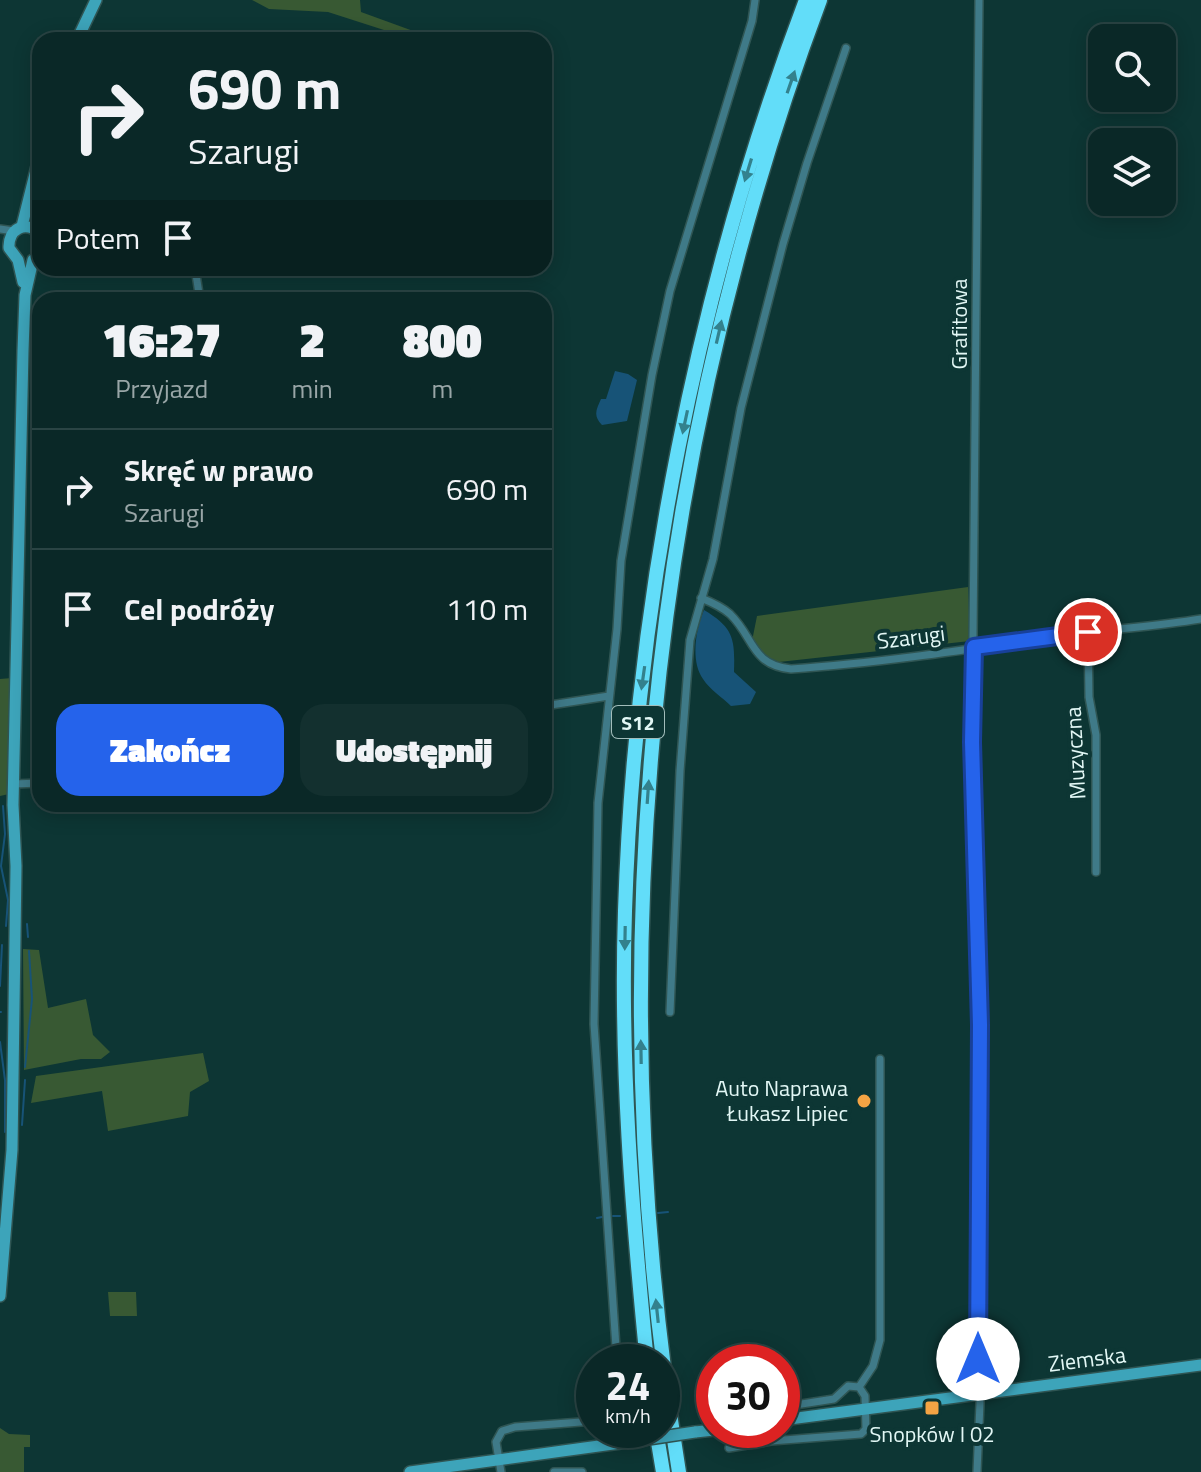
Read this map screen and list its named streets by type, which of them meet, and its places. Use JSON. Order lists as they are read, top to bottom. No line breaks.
{"streets":{"highway":["S12"],"main road":["Ziemska"],"street":["Grafitowa","Szarugi","Muzyczna"]},"crossings":[["Grafitowa","Szarugi"],["Grafitowa","Ziemska"],["Szarugi","Muzyczna"]],"places":{"other":["Auto Naprawa Łukasz Lipiec"],"transit":["Snopków I 02"]},"page":{"turn":["690 m","Szarugi"],"then":"Potem","eta":["16:27","Przyjazd","2","min","800","m"],"list":[{"name":"Skręć w prawo","note":"Szarugi","value":"690 m"},{"name":"Cel podróży","value":"110 m"}],"buttons":["Zakończ","Udostępnij"],"speed":"24 km/h","limit":"30"}}
